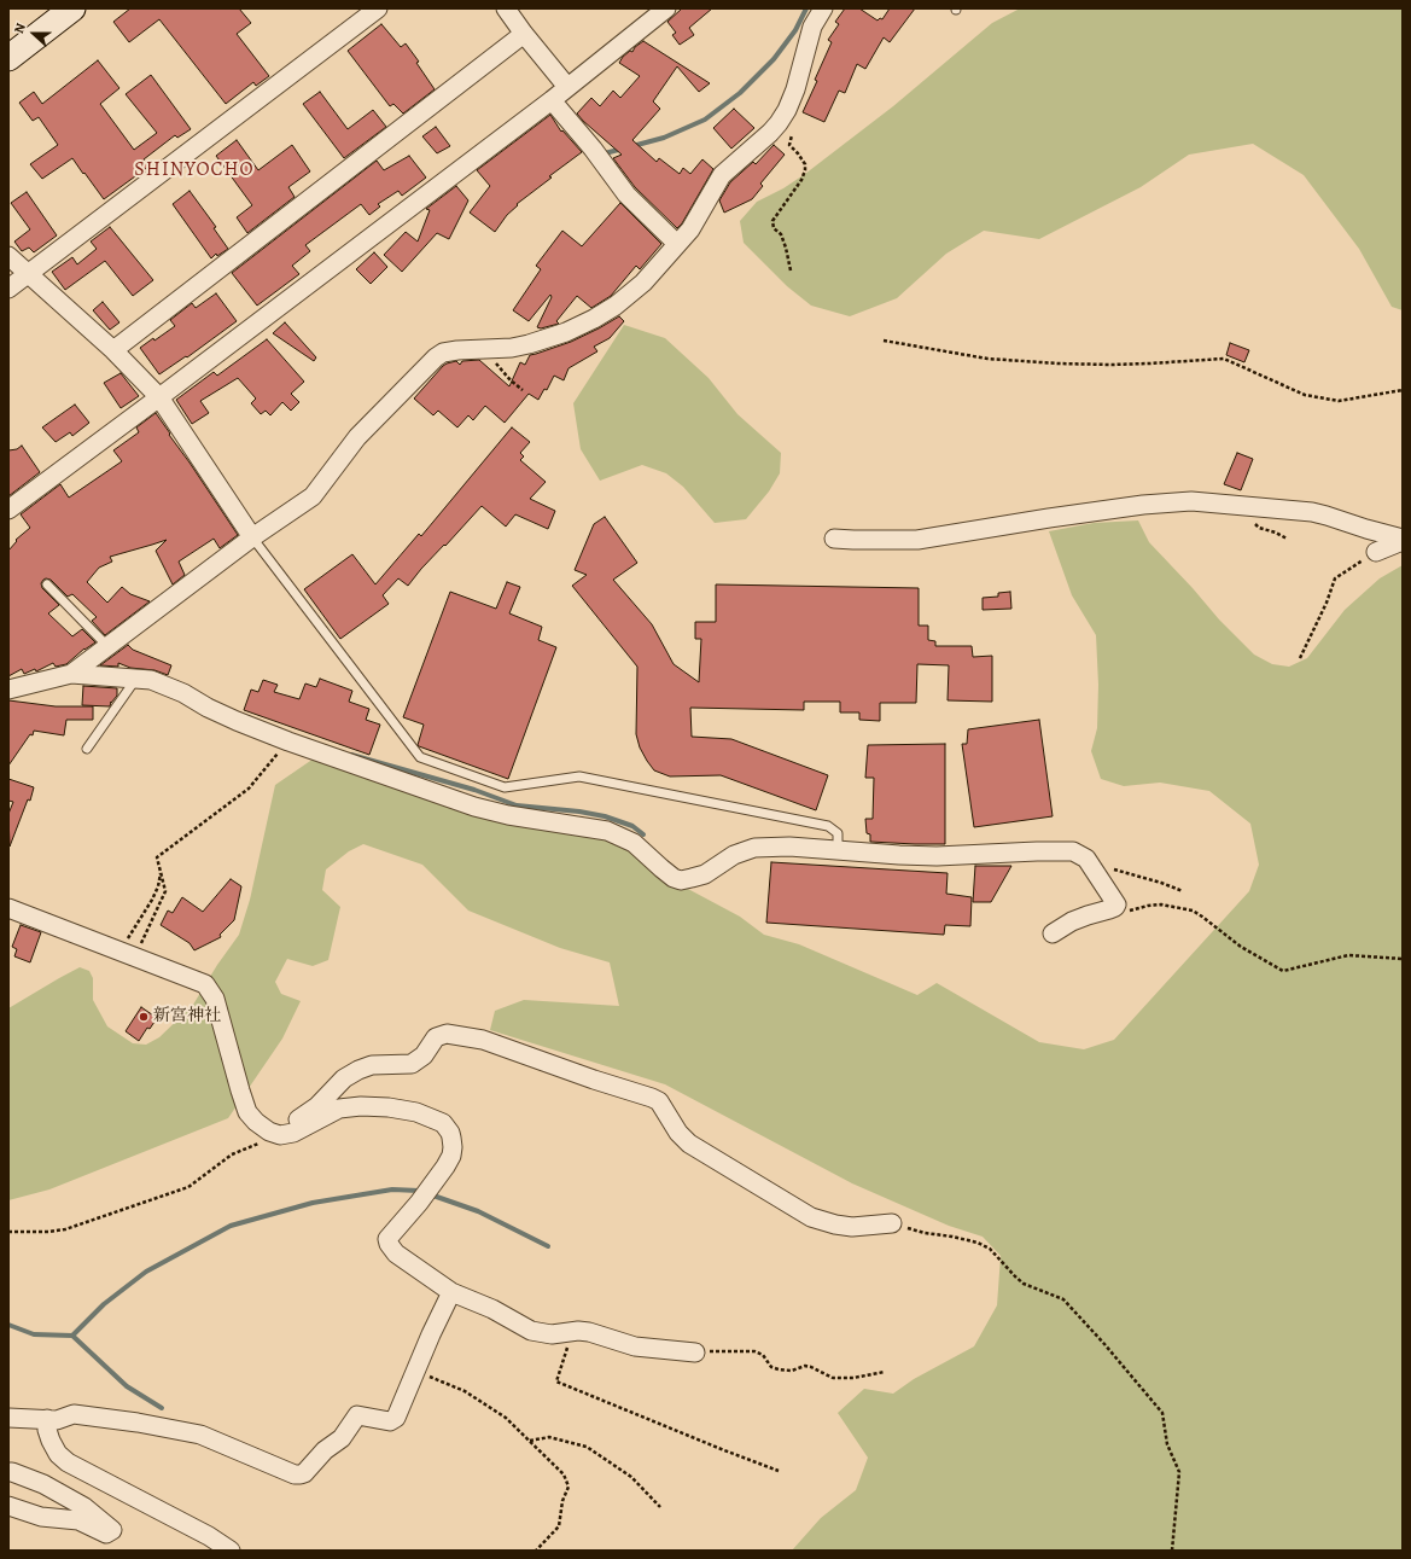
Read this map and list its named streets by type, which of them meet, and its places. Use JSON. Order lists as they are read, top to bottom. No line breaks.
{"districts":["SHINYOCHO"],"places":["新宮神社"],"north":"left"}
